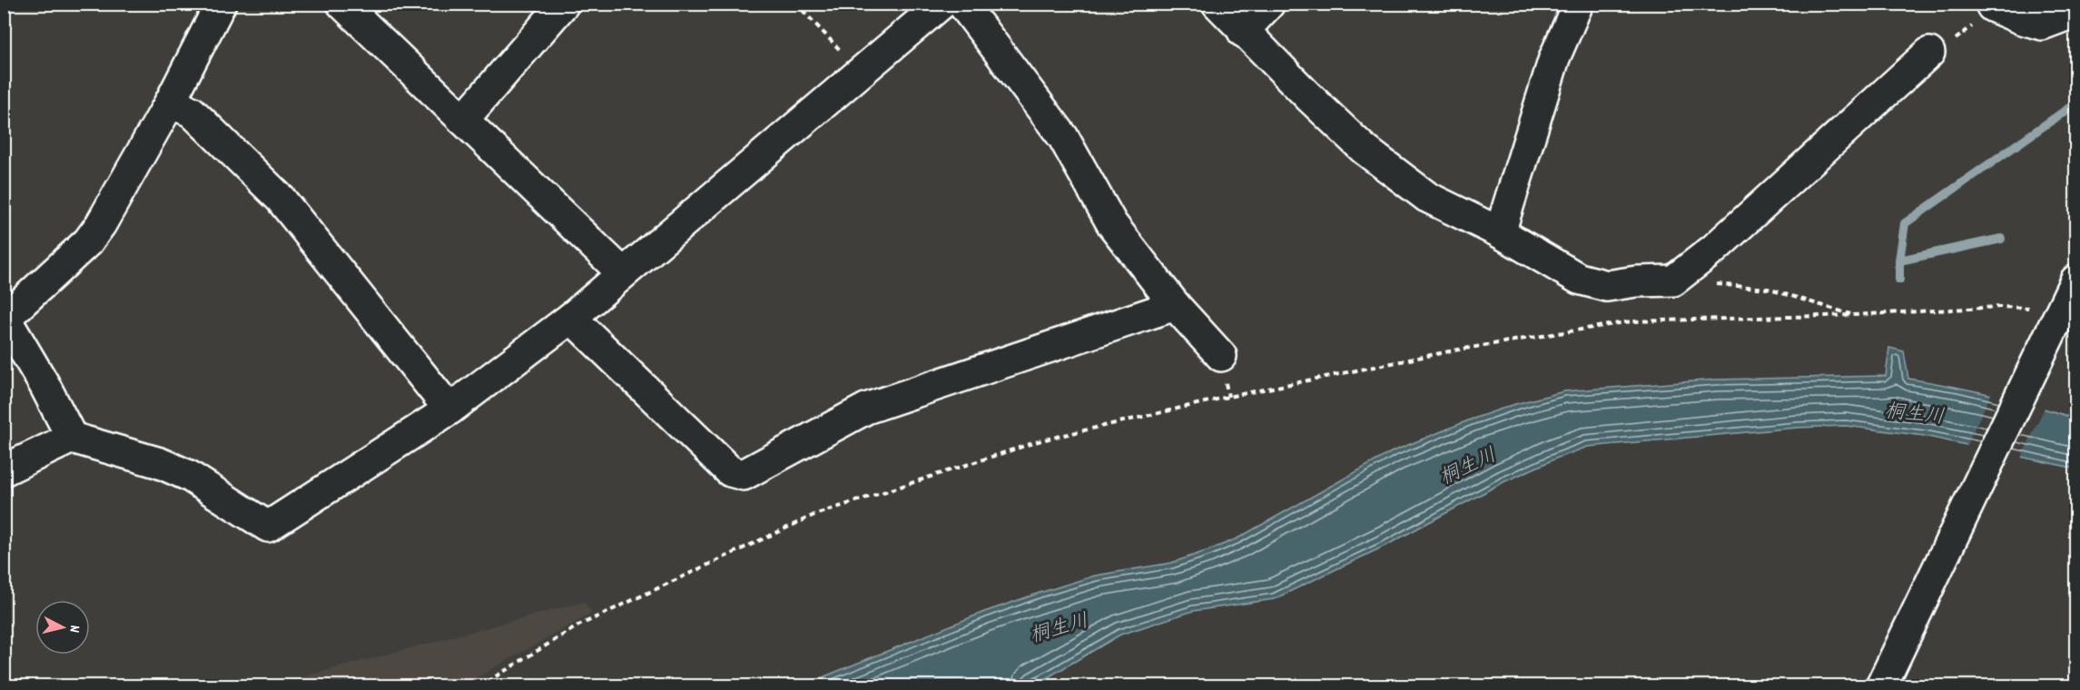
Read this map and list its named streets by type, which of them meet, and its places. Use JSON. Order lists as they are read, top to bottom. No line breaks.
{"water":["桐生川"],"north":"right"}
